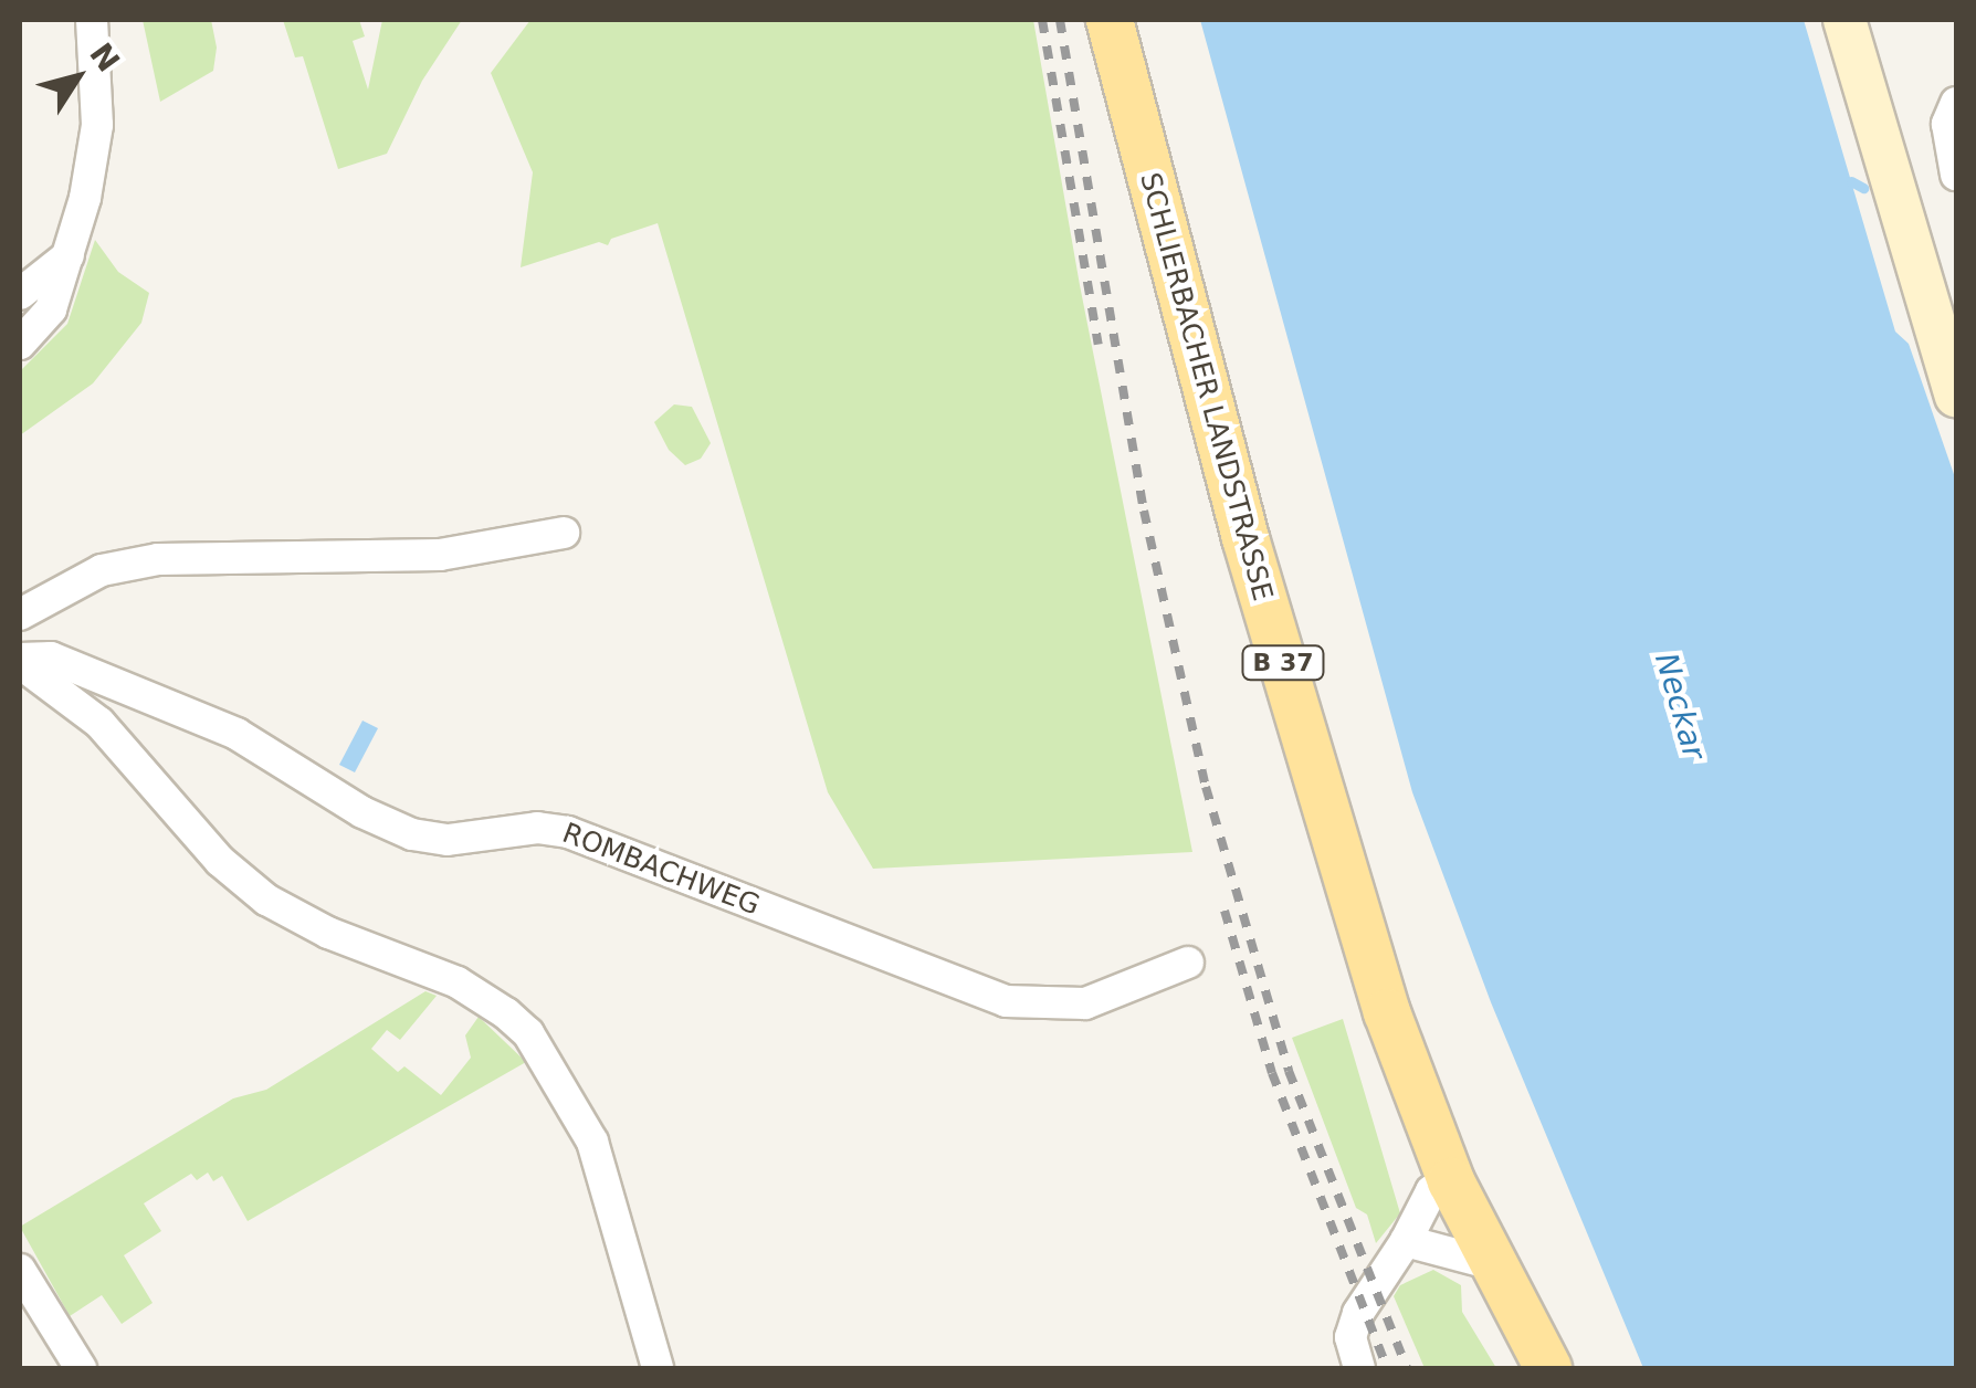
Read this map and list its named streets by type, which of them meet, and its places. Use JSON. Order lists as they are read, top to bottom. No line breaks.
{"streets":{"main road":["SCHLIERBACHER LANDSTRASSE","B 37"],"street":["ROMBACHWEG"]},"water":["Neckar"],"north":"top right"}
